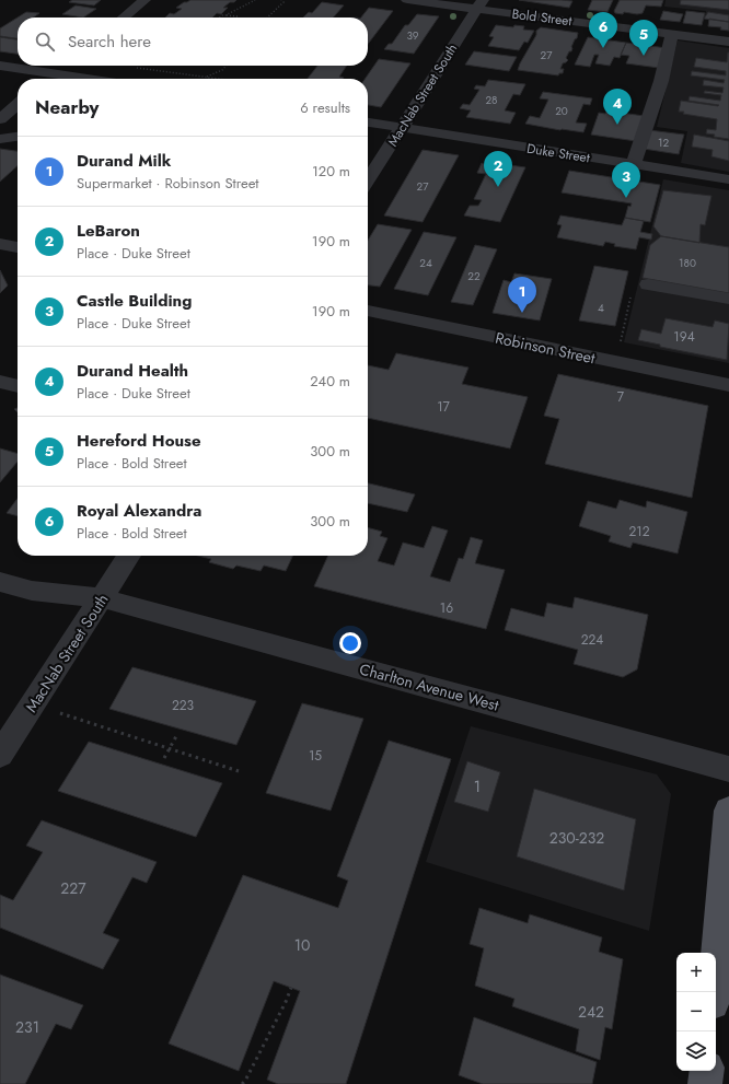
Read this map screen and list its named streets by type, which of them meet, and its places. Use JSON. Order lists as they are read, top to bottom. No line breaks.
{"streets":{"street":["Bold Street","MacNab Street South","Duke Street","Robinson Street","Charlton Avenue West"]},"crossings":[["Bold Street","MacNab Street South"],["MacNab Street South","Duke Street"],["MacNab Street South","Charlton Avenue West"]],"house_numbers":["39","27","28","20","12","27","24","180","22","4","194","7","17","212","16","224","223","15","1","230-232","227","10","242","231"],"page":{"pins":["6","5","4","2","3","1"],"search":"Search here","heading":["Nearby","6 results"],"list":[{"mark":"1","name":"Durand Milk","note":"Supermarket · Robinson Street","value":"120 m"},{"mark":"2","name":"LeBaron","note":"Place · Duke Street","value":"190 m"},{"mark":"3","name":"Castle Building","note":"Place · Duke Street","value":"190 m"},{"mark":"4","name":"Durand Health","note":"Place · Duke Street","value":"240 m"},{"mark":"5","name":"Hereford House","note":"Place · Bold Street","value":"300 m"},{"mark":"6","name":"Royal Alexandra","note":"Place · Bold Street","value":"300 m"}],"map_buttons":["+","−"]}}
